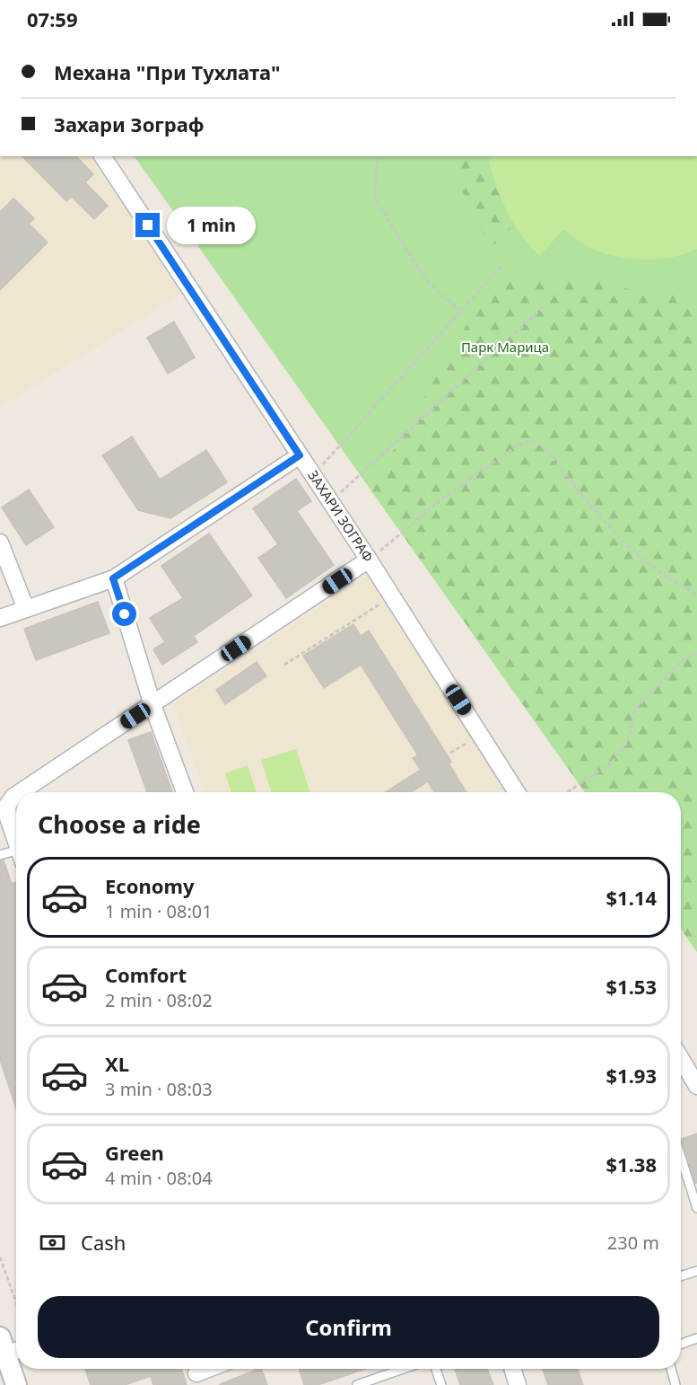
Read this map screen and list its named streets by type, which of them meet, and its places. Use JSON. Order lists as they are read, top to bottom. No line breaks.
{"streets":{"street":["ЗАХАРИ ЗОГРАФ"]},"parks":["Парк Марица"],"page":{"status":"07:59","banner":["Механа \"При Тухлата\"","Захари Зограф"],"bubble":"1 min","heading":"Choose a ride","list":[{"name":"Economy","note":"1 min · 08:01","value":"$1.14"},{"name":"Comfort","note":"2 min · 08:02","value":"$1.53"},{"name":"XL","note":"3 min · 08:03","value":"$1.93"},{"name":"Green","note":"4 min · 08:04","value":"$1.38"}],"pay":["Cash","230 m"],"buttons":"Confirm"}}
